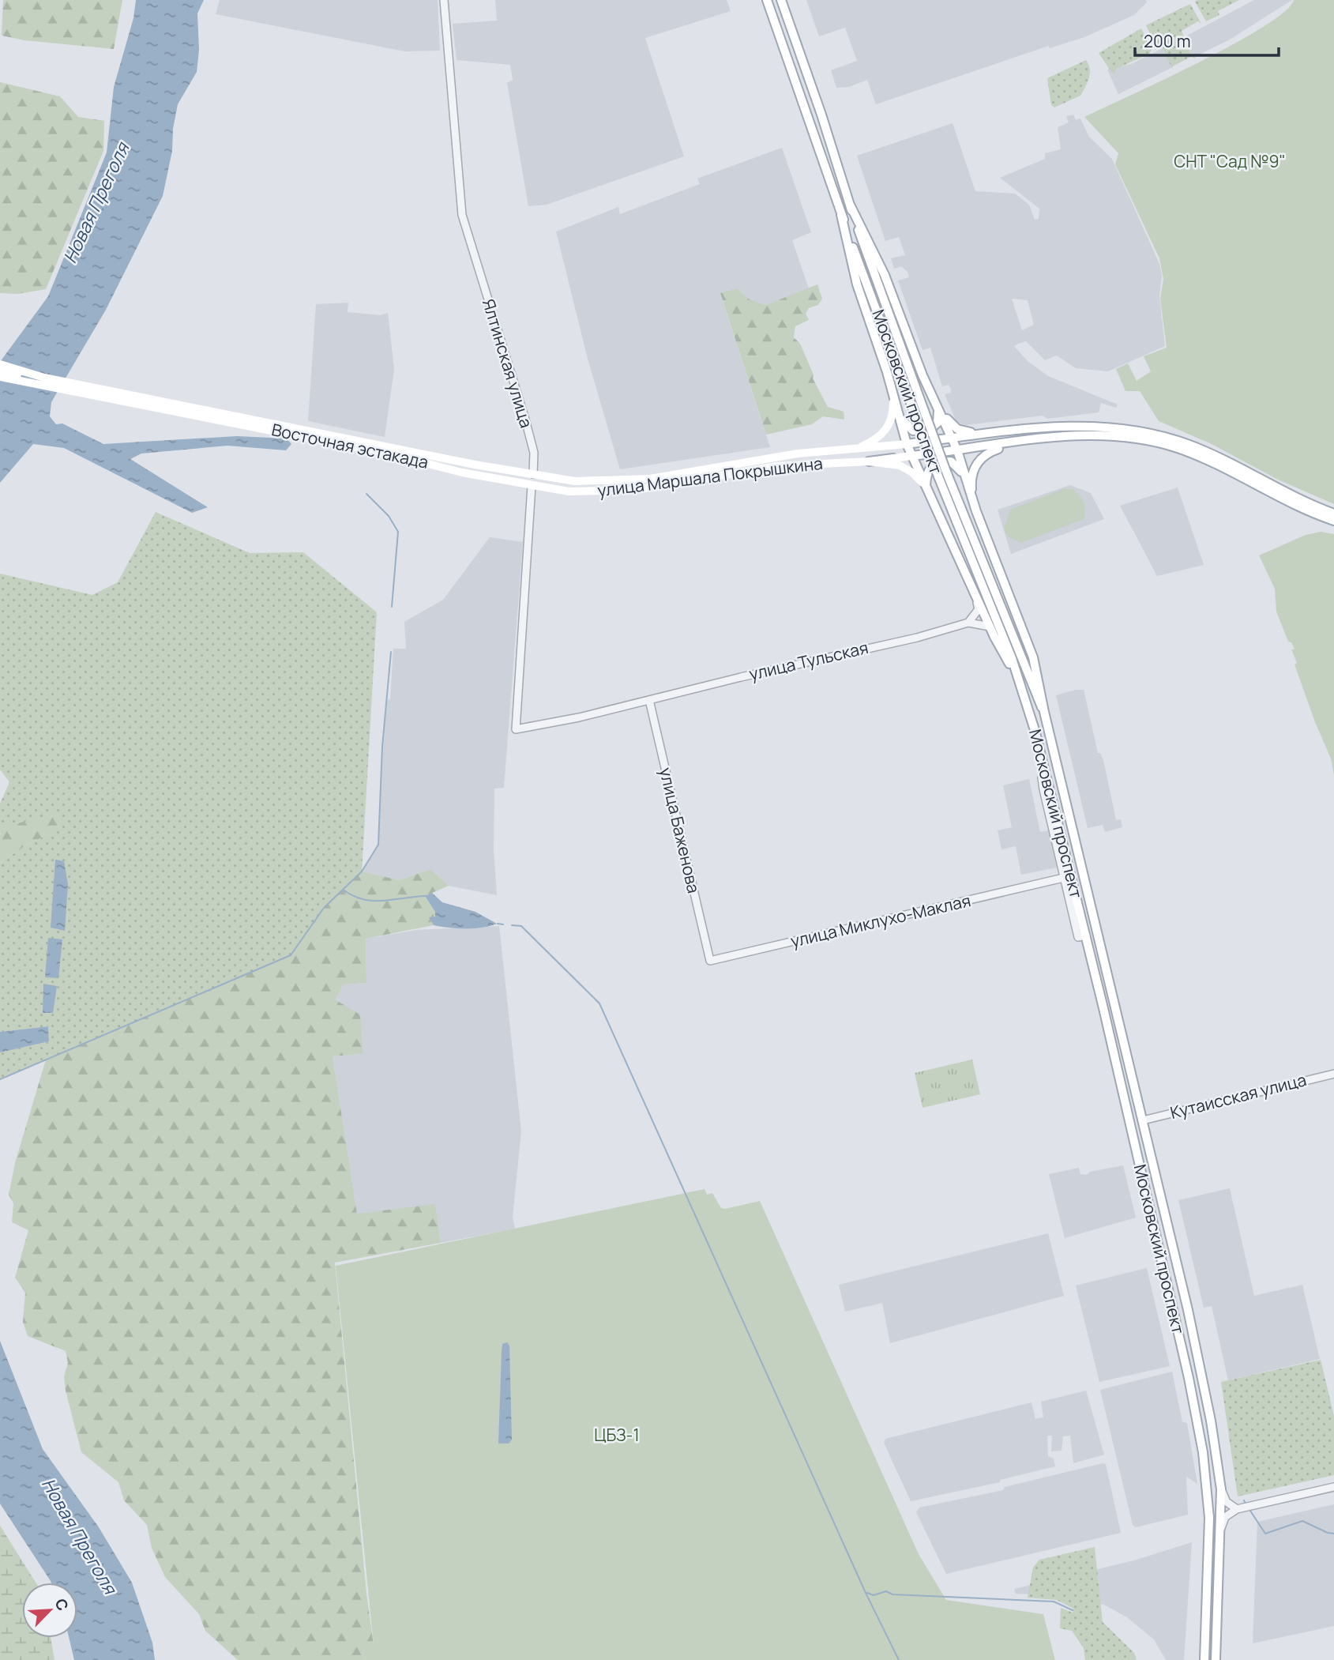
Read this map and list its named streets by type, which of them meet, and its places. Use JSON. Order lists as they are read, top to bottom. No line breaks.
{"streets":{"main road":["Ялтинская улица","Московский проспект","Восточная эстакада","улица Маршала Покрышкина"],"street":["улица Тульская","улица Баженова","улица Миклухо-Маклая","Кутаисская улица"]},"crossings":[["Ялтинская улица","Восточная эстакада"],["Ялтинская улица","улица Маршала Покрышкина"],["Ялтинская улица","улица Тульская"],["Московский проспект","улица Миклухо-Маклая"],["Московский проспект","Кутаисская улица"],["Восточная эстакада","улица Маршала Покрышкина"],["улица Тульская","улица Баженова"],["улица Баженова","улица Миклухо-Маклая"]],"water":["Новая Преголя"],"parks":["СНТ \"Сад №9\"","ЦБЗ-1"],"scale_bar":"200 m","north":"top right"}
